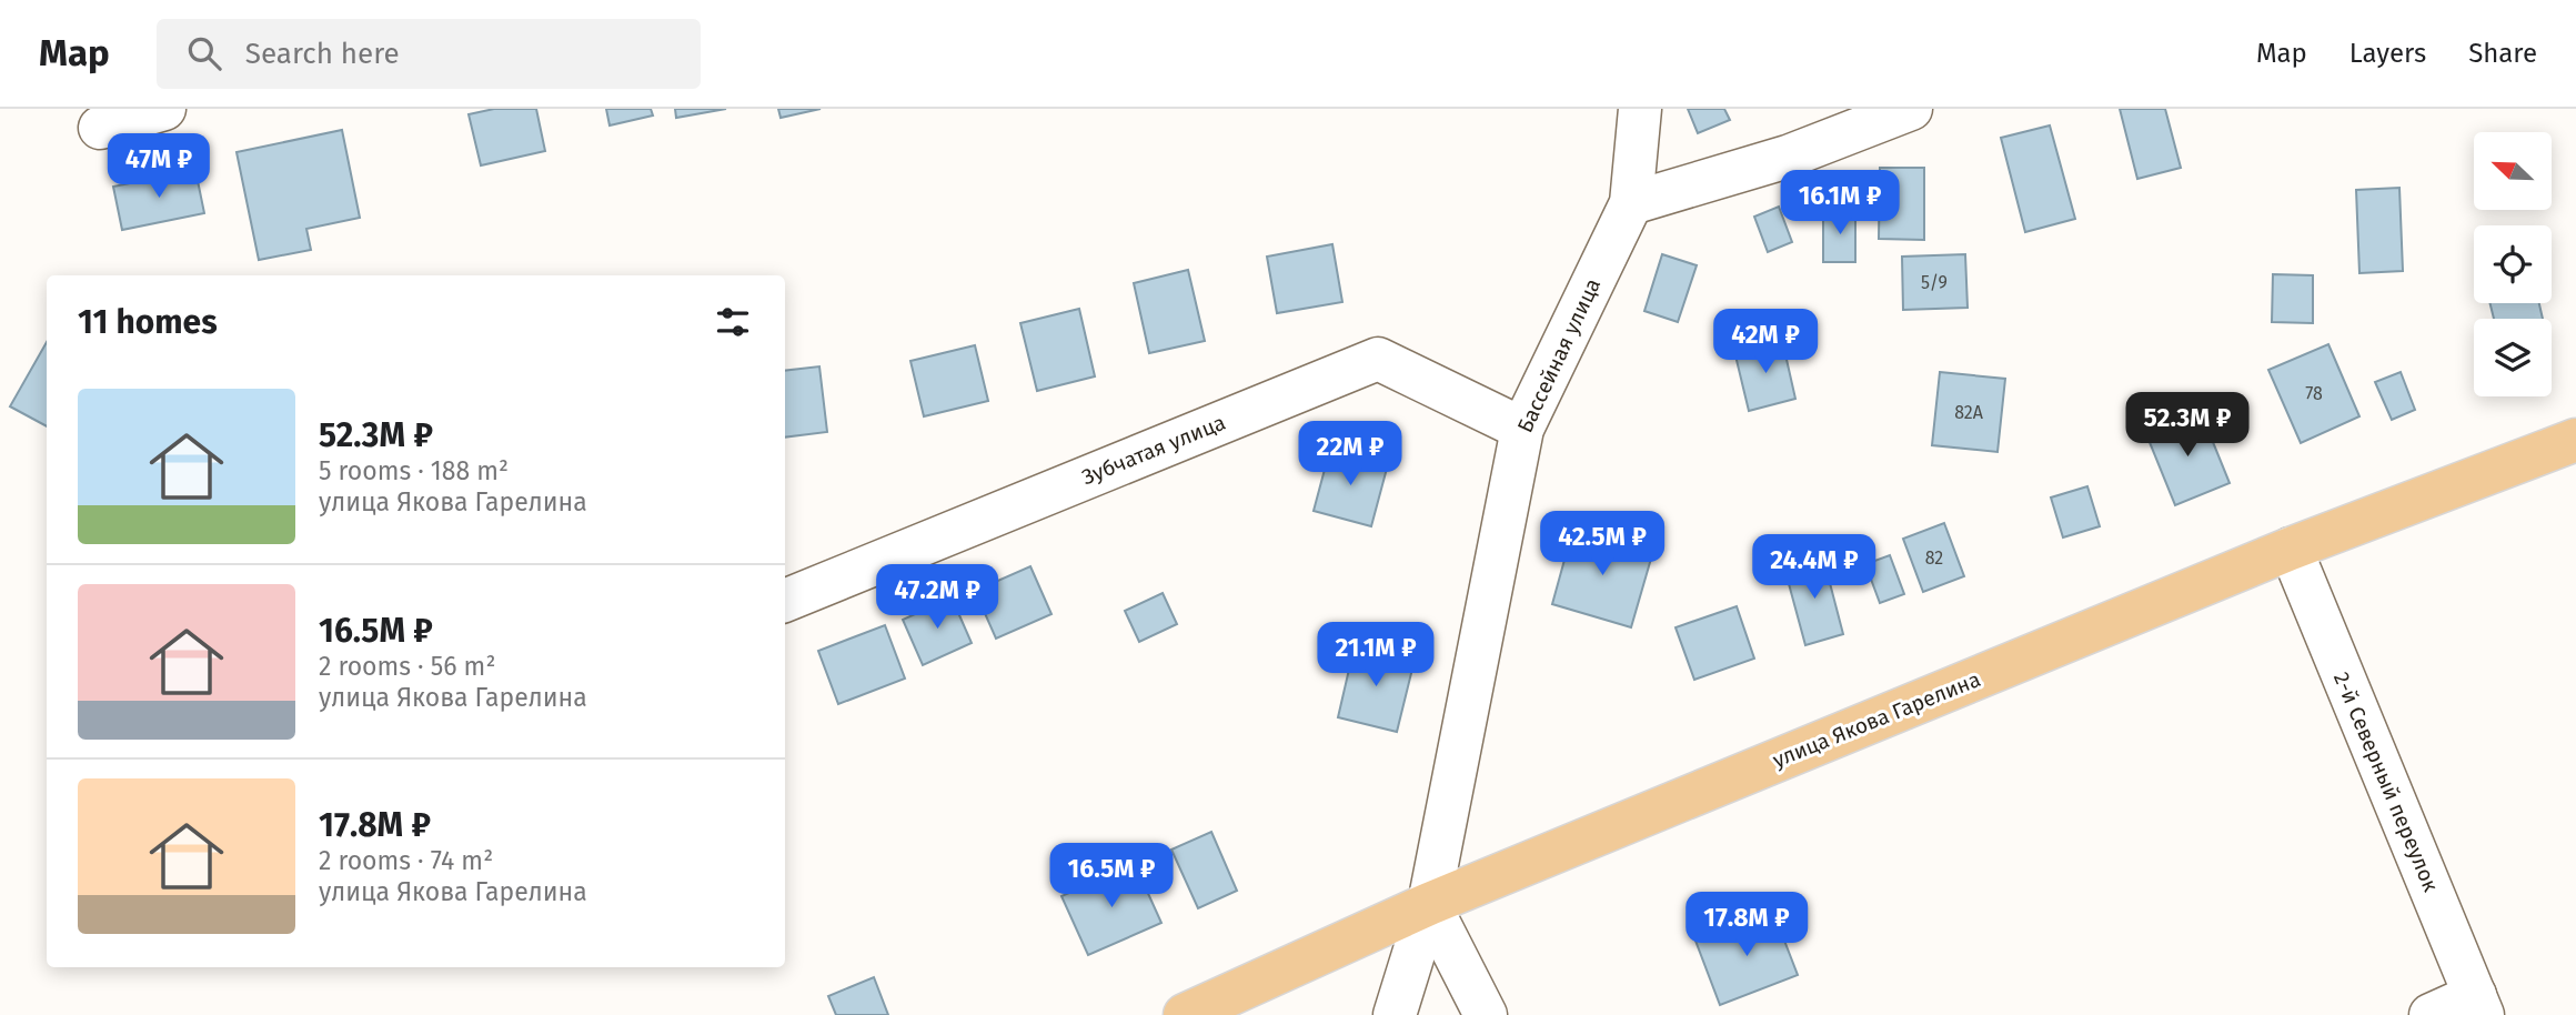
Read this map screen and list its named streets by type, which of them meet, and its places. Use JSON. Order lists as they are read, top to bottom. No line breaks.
{"streets":{"main road":["улица Якова Гарелина"],"street":["Бассейная улица","Зубчатая улица","2-й Северный переулок"]},"crossings":[["Бассейная улица","Зубчатая улица"],["Бассейная улица","улица Якова Гарелина"],["улица Якова Гарелина","2-й Северный переулок"]],"house_numbers":["5/9","78","82А","82"],"north":"top left","page":{"header":"Map","search":"Search here","nav":["Map","Layers","Share"],"price":["47M ₽","16.1M ₽","42M ₽","52.3M ₽","22M ₽","42.5M ₽","24.4M ₽","47.2M ₽","21.1M ₽","16.5M ₽","17.8M ₽"],"heading":"11 homes","list":[{"name":"52.3M ₽","note":"5 rooms · 188 m² · улица Якова Гарелина"},{"name":"16.5M ₽","note":"2 rooms · 56 m² · улица Якова Гарелина"},{"name":"17.8M ₽","note":"2 rooms · 74 m² · улица Якова Гарелина"}]}}
